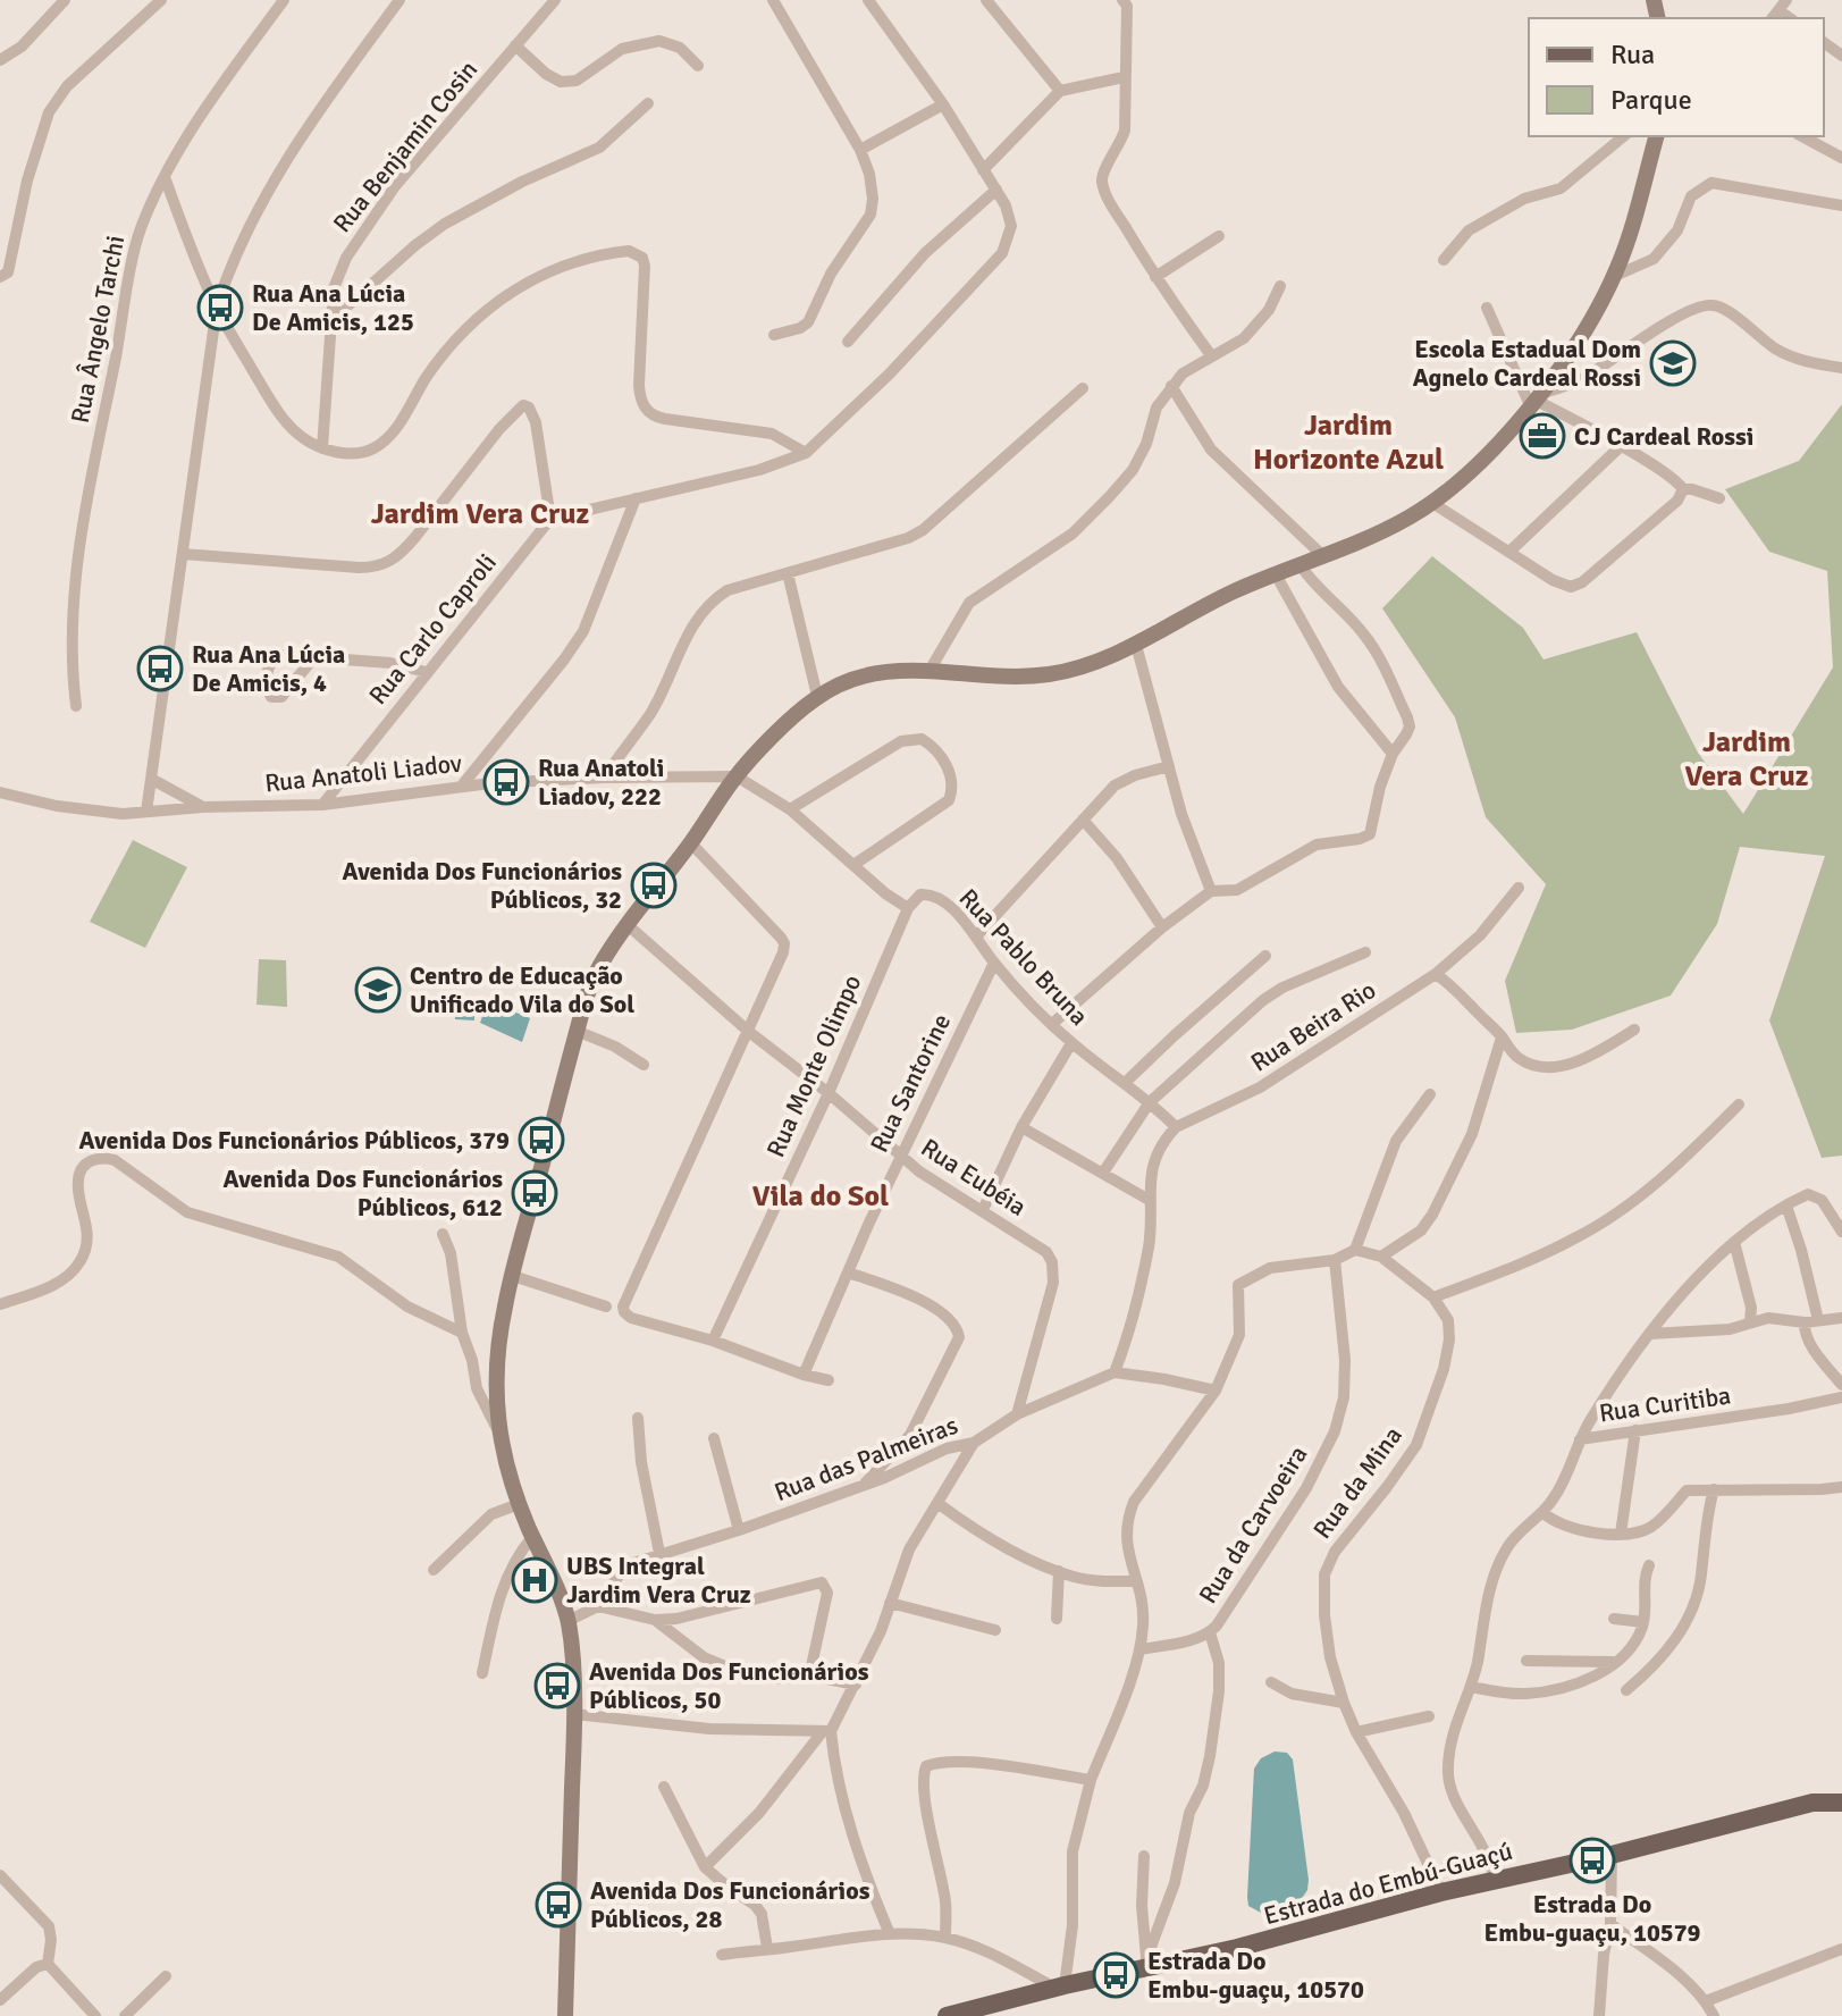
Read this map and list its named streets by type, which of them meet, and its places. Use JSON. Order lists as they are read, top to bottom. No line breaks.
{"streets":{"main road":["Estrada do Embú-Guaçú"],"street":["Rua Benjamin Cosin","Rua Ângelo Tarchi","Rua Carlo Caproli","Rua Anatoli Liadov","Rua Pablo Bruna","Rua Beira Rio","Rua Monte Olimpo","Rua Santorine","Rua Eubéia","Rua Curitiba","Rua das Palmeiras","Rua da Mina","Rua da Carvoeira"]},"crossings":[["Rua Carlo Caproli","Rua Anatoli Liadov"],["Rua Pablo Bruna","Rua Beira Rio"],["Rua Pablo Bruna","Rua Monte Olimpo"],["Rua Pablo Bruna","Rua Santorine"],["Rua Monte Olimpo","Rua Eubéia"],["Rua Santorine","Rua Eubéia"],["Rua Eubéia","Rua das Palmeiras"],["Rua da Mina","Estrada do Embú-Guaçú"]],"districts":["Jardim Horizonte Azul","Jardim Vera Cruz","Jardim Vera Cruz","Vila do Sol"],"places":{"bus stop":["Rua Ana Lúcia De Amicis, 125","Rua Ana Lúcia De Amicis, 4","Rua Anatoli Liadov, 222","Avenida Dos Funcionários Públicos, 32","Avenida Dos Funcionários Públicos, 379","Avenida Dos Funcionários Públicos, 612","Avenida Dos Funcionários Públicos, 50","Estrada Do Embu-guaçu, 10579","Avenida Dos Funcionários Públicos, 28","Estrada Do Embu-guaçu, 10570"],"school or university":["Escola Estadual Dom Agnelo Cardeal Rossi","Centro de Educação Unificado Vila do Sol"],"office":["CJ Cardeal Rossi"],"hospital":["UBS Integral Jardim Vera Cruz"]},"legend":["Rua","Parque"]}
